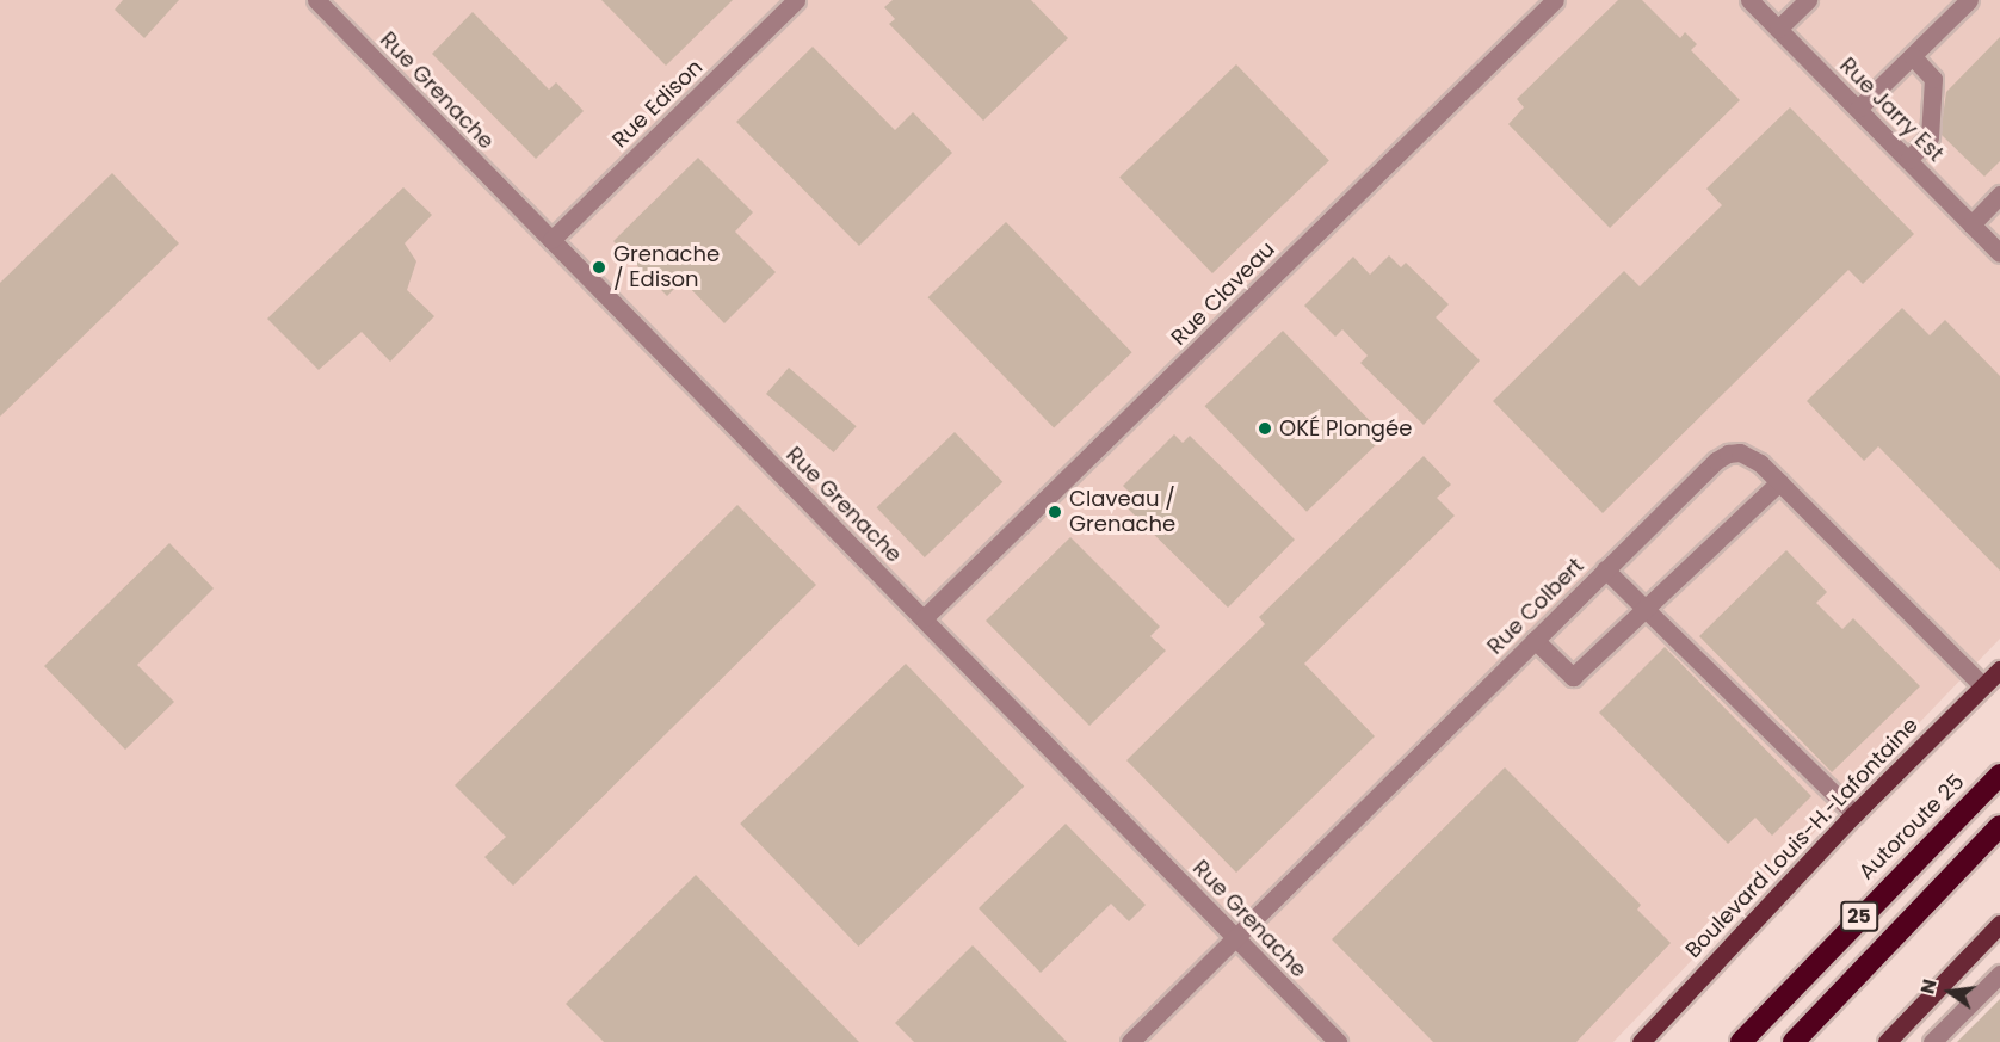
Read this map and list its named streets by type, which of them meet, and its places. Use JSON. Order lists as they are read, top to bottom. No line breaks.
{"streets":{"highway":["Autoroute 25","25"],"main road":["Boulevard Louis-H.-Lafontaine"],"street":["Rue Grenache","Rue Edison","Rue Jarry Est","Rue Claveau","Rue Colbert"]},"crossings":[["Rue Grenache","Rue Edison"],["Rue Grenache","Rue Claveau"],["Rue Grenache","Rue Colbert"],["Rue Colbert","Boulevard Louis-H.-Lafontaine"]],"places":["Grenache / Edison","OKÉ Plongée","Claveau / Grenache"],"north":"left"}
